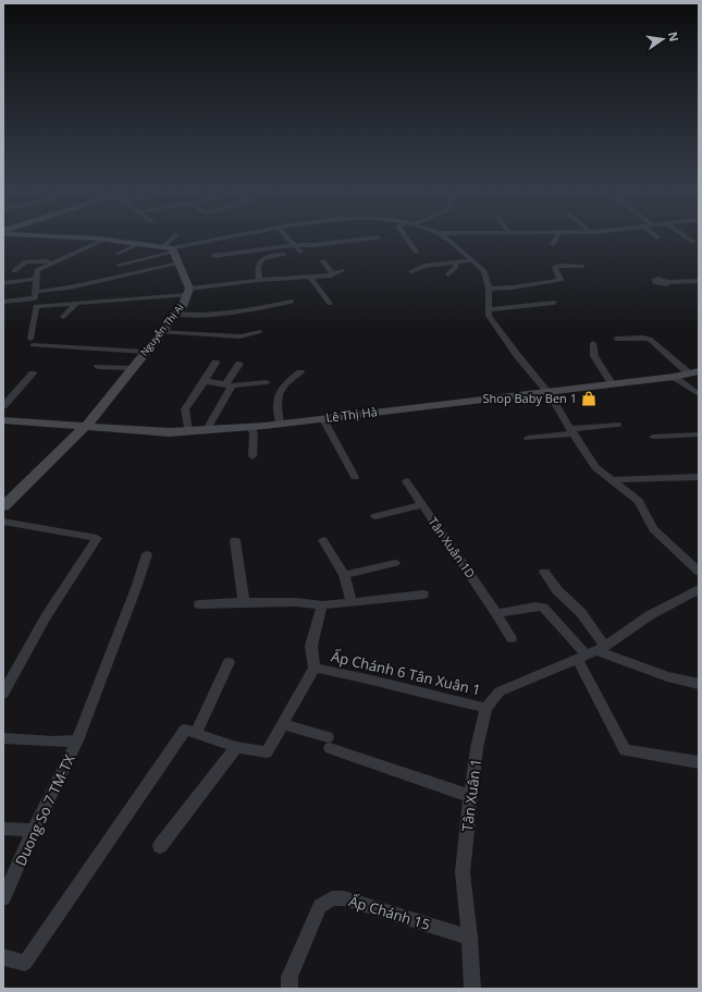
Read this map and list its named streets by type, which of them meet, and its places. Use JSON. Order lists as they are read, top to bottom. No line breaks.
{"streets":{"street":["Nguyễn Thị Ai","Lê Thị Hà","Tân Xuân 1D","Ấp Chánh 6 Tân Xuân 1","Tân Xuân 1","Duong So 7 TM-TX","Ấp Chánh 15"]},"crossings":[["Nguyễn Thị Ai","Lê Thị Hà"],["Ấp Chánh 6 Tân Xuân 1","Tân Xuân 1"],["Tân Xuân 1","Ấp Chánh 15"]],"places":{"shop":["Shop Baby Ben 1"]},"north":"right"}
